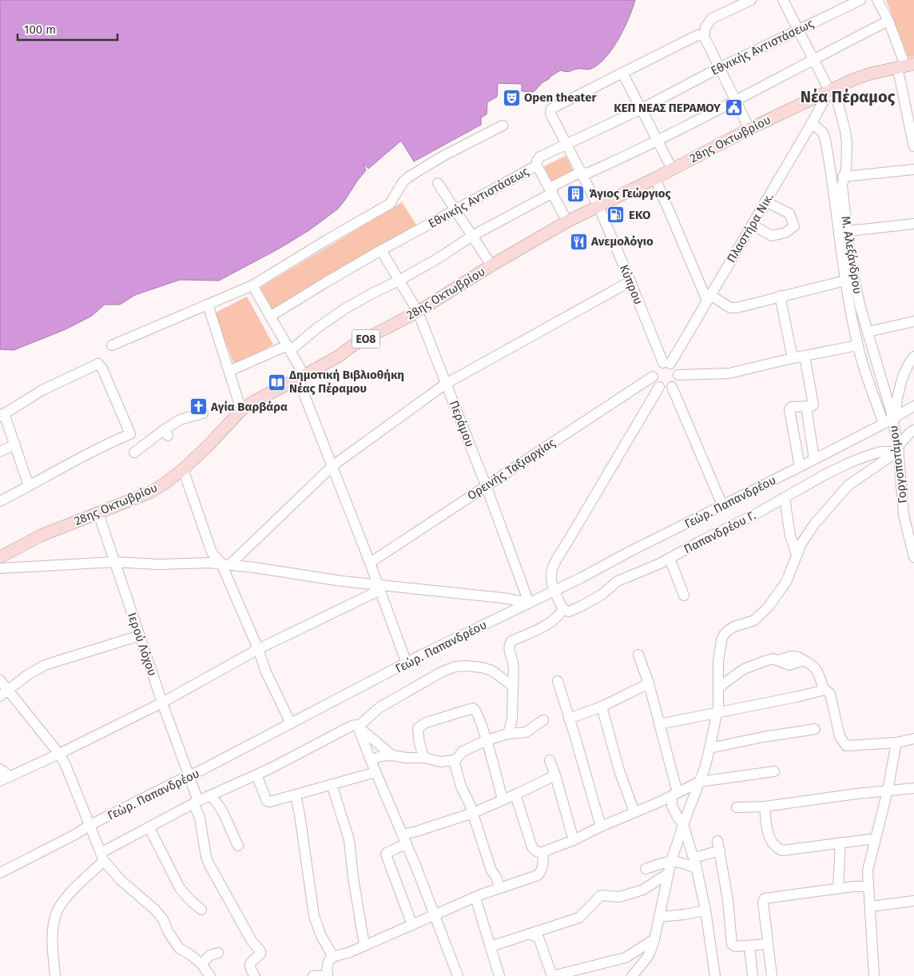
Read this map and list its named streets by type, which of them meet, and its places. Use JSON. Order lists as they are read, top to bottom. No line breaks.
{"streets":{"main road":["28ης Οκτωβρίου","ΕΟ8"],"street":["Εθνικής Αντιστάσεως","Πλαστήρα Νικ.","Μ. Αλεξάνδρου","Κύπρου","Περάμου","Γοργοποτάμου","Ορεινής Ταξιαρχίας","Γεώρ. Παπανδρέου","Παπανδρέου Γ.","Ιερού Λόχου"]},"crossings":[["Εθνικής Αντιστάσεως","Μ. Αλεξάνδρου"],["Εθνικής Αντιστάσεως","Κύπρου"],["Εθνικής Αντιστάσεως","Περάμου"],["28ης Οκτωβρίου","Πλαστήρα Νικ."],["28ης Οκτωβρίου","Μ. Αλεξάνδρου"],["28ης Οκτωβρίου","Κύπρου"],["28ης Οκτωβρίου","Περάμου"],["28ης Οκτωβρίου","Ιερού Λόχου"],["Πλαστήρα Νικ.","Μ. Αλεξάνδρου"],["Πλαστήρα Νικ.","Κύπρου"],["Πλαστήρα Νικ.","Ορεινής Ταξιαρχίας"],["Μ. Αλεξάνδρου","Γοργοποτάμου"],["Μ. Αλεξάνδρου","Γεώρ. Παπανδρέου"],["Κύπρου","Ορεινής Ταξιαρχίας"],["Περάμου","Ορεινής Ταξιαρχίας"],["Περάμου","Γεώρ. Παπανδρέου"],["Γοργοποτάμου","Γεώρ. Παπανδρέου"],["Γοργοποτάμου","Παπανδρέου Γ."],["Γεώρ. Παπανδρέου","Ιερού Λόχου"]],"districts":["Νέα Πέραμος"],"places":{"theatre":["Open theater"],"public building":["ΚΕΠ ΝΕΑΣ ΠΕΡΑΜΟΥ"],"building":["Άγιος Γεώργιος"],"fuel station":["EKO"],"restaurant":["Ανεμολόγιο"],"library":["Δημοτική Βιβλιοθήκη Νέας Πέραμου"],"church":["Αγία Βαρβάρα"]},"scale_bar":"100 m"}
